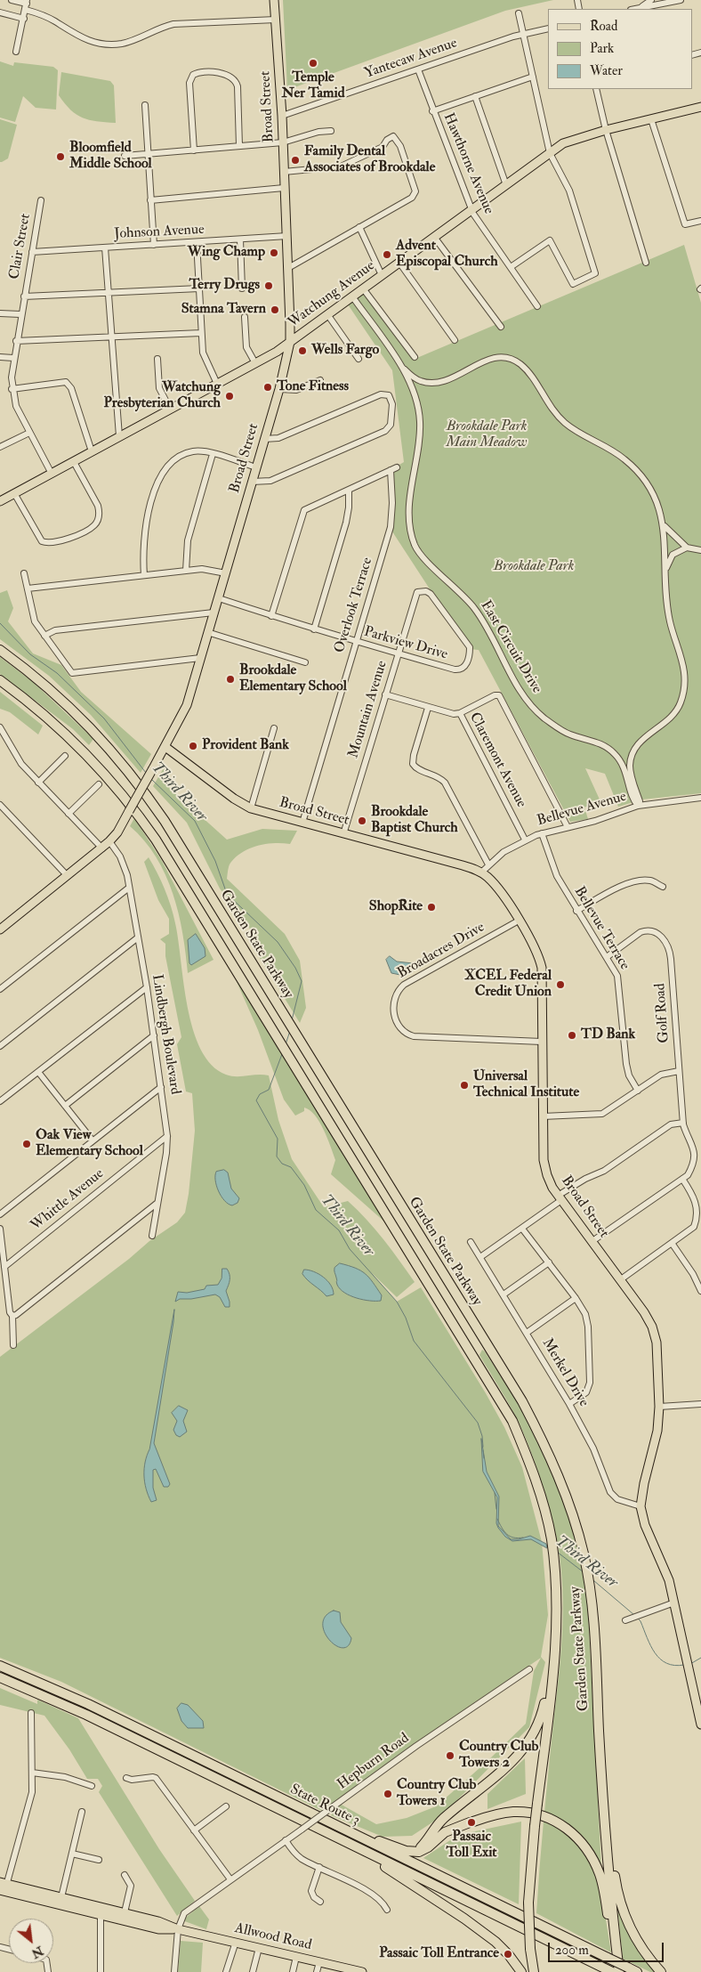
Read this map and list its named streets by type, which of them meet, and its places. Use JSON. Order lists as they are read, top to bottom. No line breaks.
{"streets":{"highway":["Garden State Parkway","State Route 3"],"main road":["Broad Street","Watchung Avenue","Allwood Road"],"street":["Yantecaw Avenue","Hawthorne Avenue","Johnson Avenue","Clair Street","Overlook Terrace","Parkview Drive","East Circuit Drive","Mountain Avenue","Claremont Avenue","Bellevue Avenue","Bellevue Terrace","Broadacres Drive","Golf Road","Lindbergh Boulevard","Whittle Avenue","Merkel Drive","Hepburn Road"]},"crossings":[["Yantecaw Avenue","Broad Street"],["Yantecaw Avenue","Hawthorne Avenue"],["Broad Street","Johnson Avenue"],["Broad Street","Watchung Avenue"],["Broad Street","Overlook Terrace"],["Broad Street","Parkview Drive"],["Broad Street","Mountain Avenue"],["Broad Street","Bellevue Avenue"],["Broad Street","Broadacres Drive"],["Broad Street","Merkel Drive"],["Hawthorne Avenue","Watchung Avenue"],["Johnson Avenue","Clair Street"],["Clair Street","Watchung Avenue"],["Overlook Terrace","Parkview Drive"],["Parkview Drive","Mountain Avenue"],["East Circuit Drive","Bellevue Avenue"],["Mountain Avenue","Claremont Avenue"],["Claremont Avenue","Bellevue Avenue"],["Bellevue Avenue","Bellevue Terrace"],["Bellevue Terrace","Golf Road"],["Garden State Parkway","State Route 3"],["Lindbergh Boulevard","Whittle Avenue"],["Hepburn Road","Allwood Road"]],"water":["Third River"],"parks":["Brookdale Park Main Meadow","Brookdale Park"],"places":["Temple Ner Tamid","Bloomfield Middle School","Family Dental Associates of Brookdale","Wing Champ","Advent Episcopal Church","Terry Drugs","Stamna Tavern","Wells Fargo","Tone Fitness","Watchung Presbyterian Church","Brookdale Elementary School","Provident Bank","Brookdale Baptist Church","ShopRite","XCEL Federal Credit Union","TD Bank","Universal Technical Institute","Oak View Elementary School","Country Club Towers 2","Country Club Towers 1","Passaic Toll Exit","Passaic Toll Entrance"],"legend":["Road","Park","Water"],"scale_bar":"200 m","north":"bottom right"}
